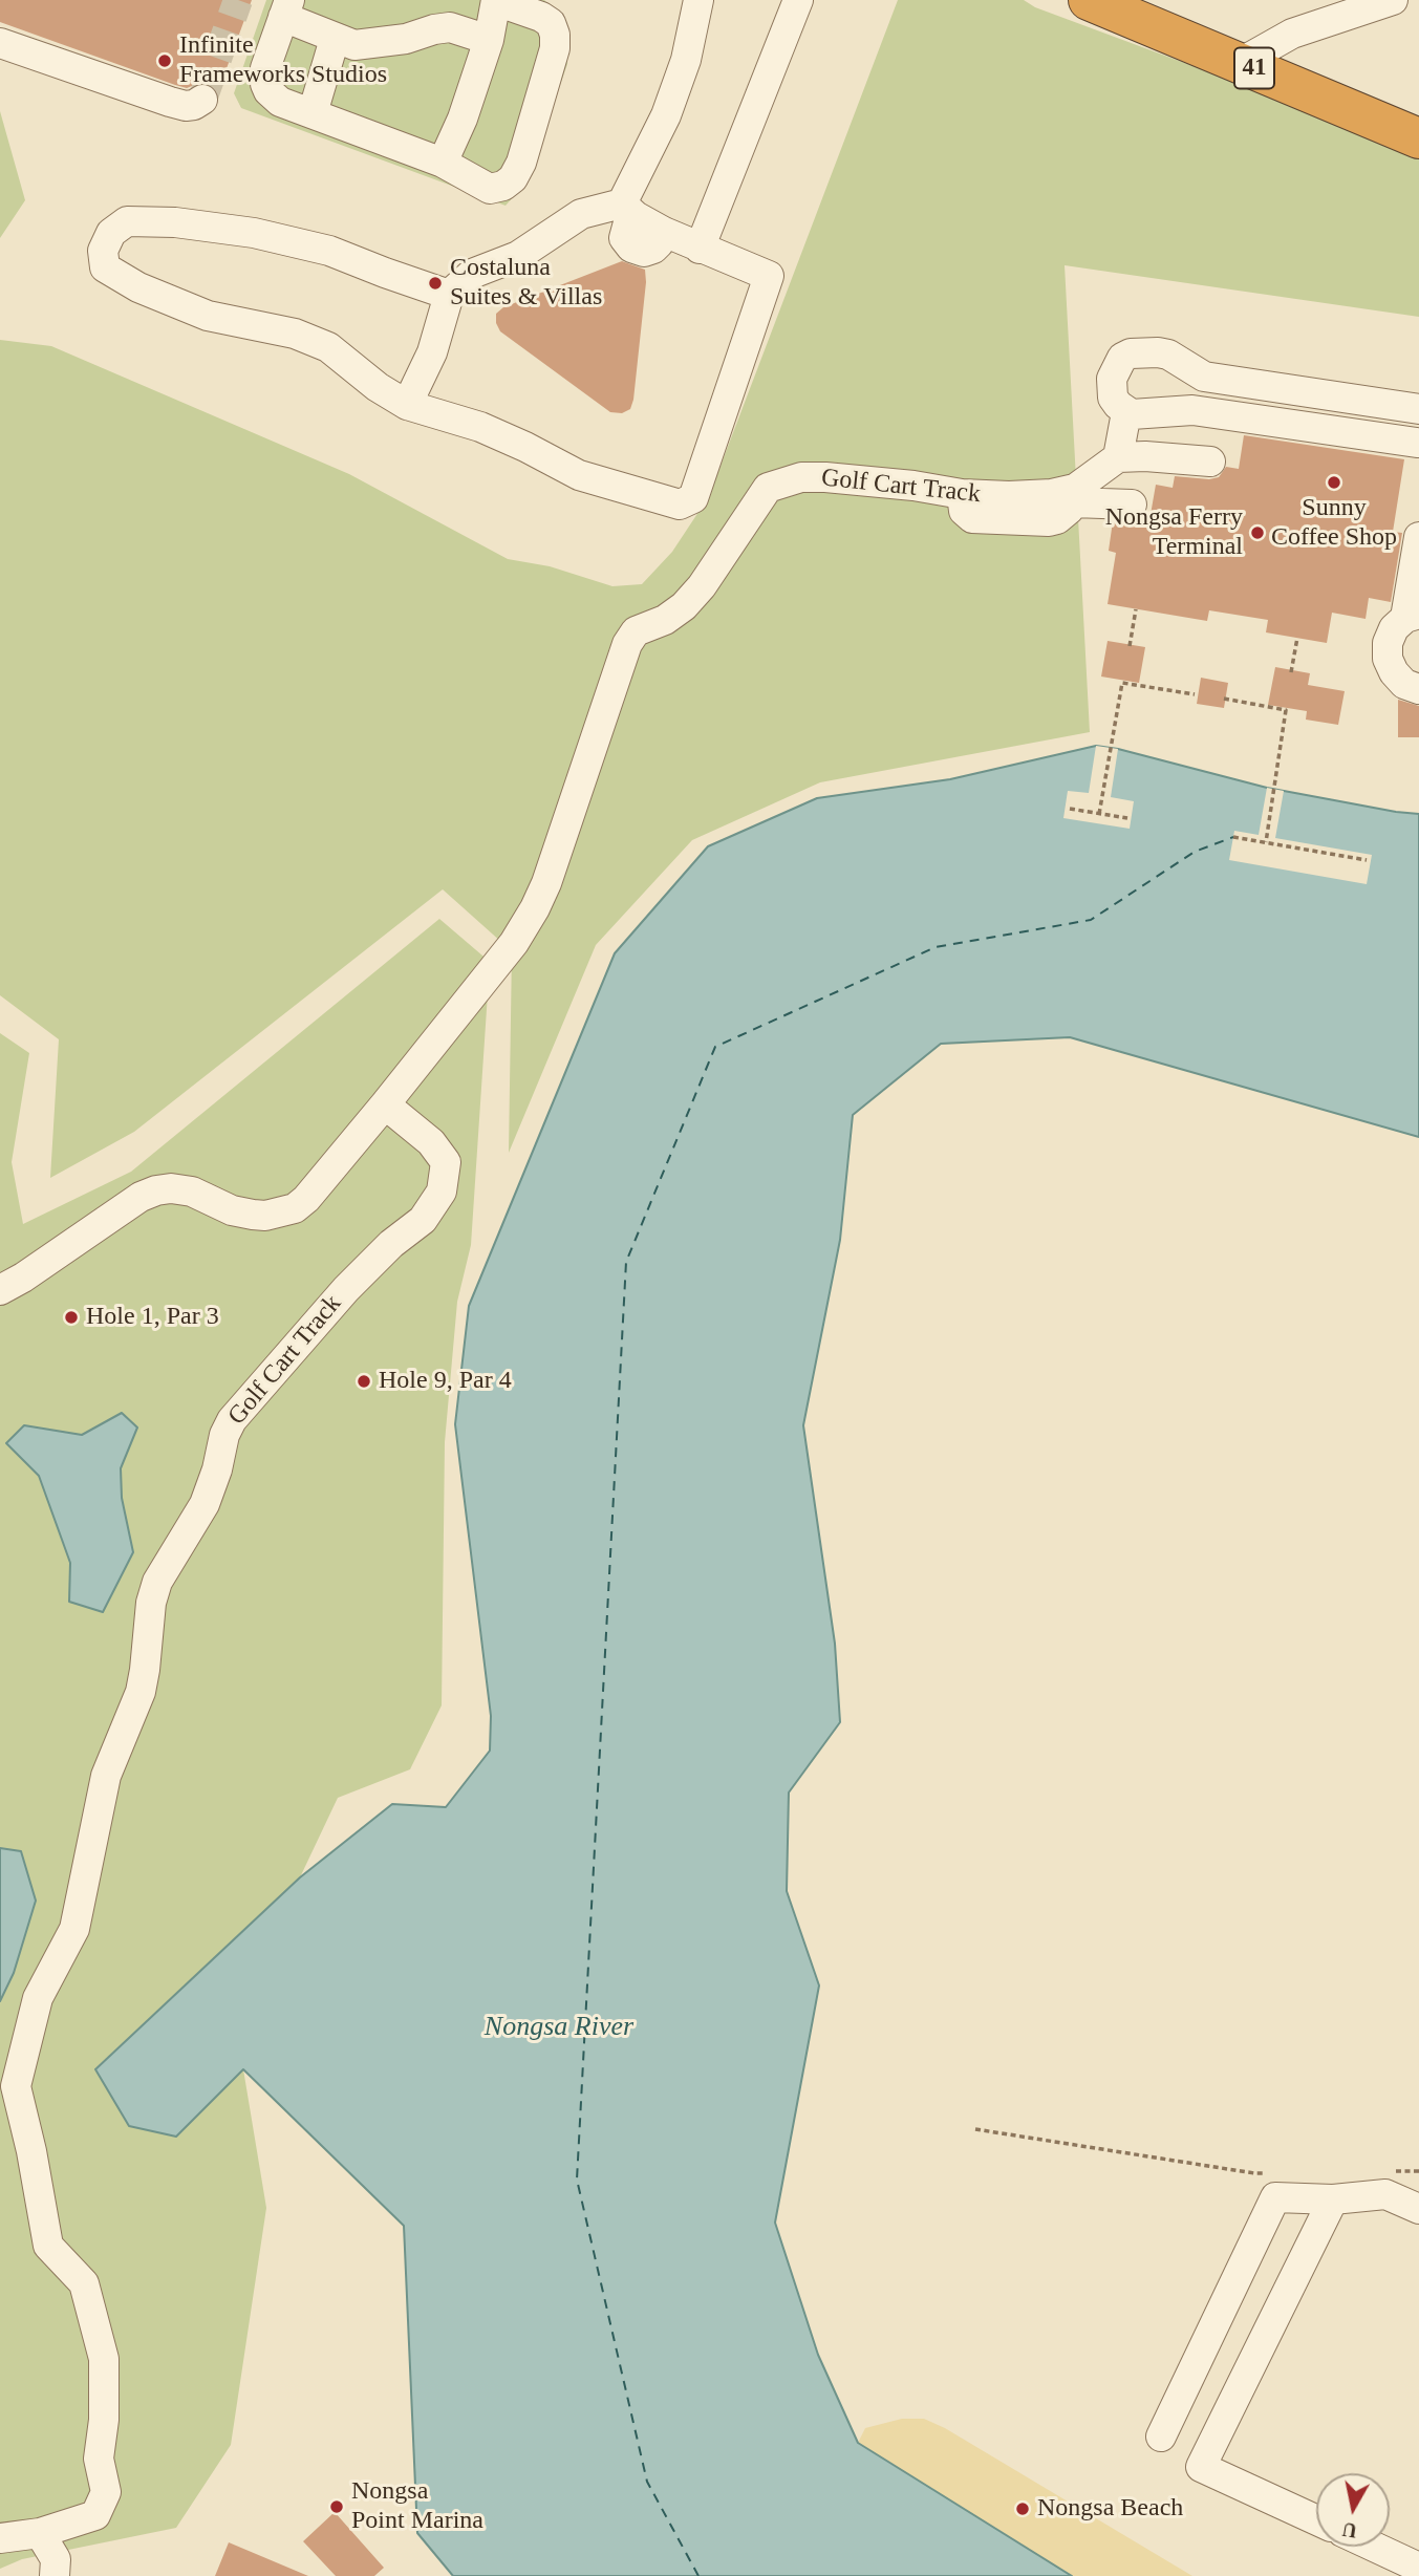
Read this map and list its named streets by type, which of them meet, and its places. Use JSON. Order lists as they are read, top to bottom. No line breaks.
{"streets":{"highway":["41"],"lane":["Golf Cart Track"]},"water":["Nongsa River"],"places":["Infinite Frameworks Studios","Costaluna Suites & Villas","Sunny Coffee Shop","Nongsa Ferry Terminal","Hole 1, Par 3","Hole 9, Par 4","Nongsa Point Marina","Nongsa Beach"],"north":"bottom"}
